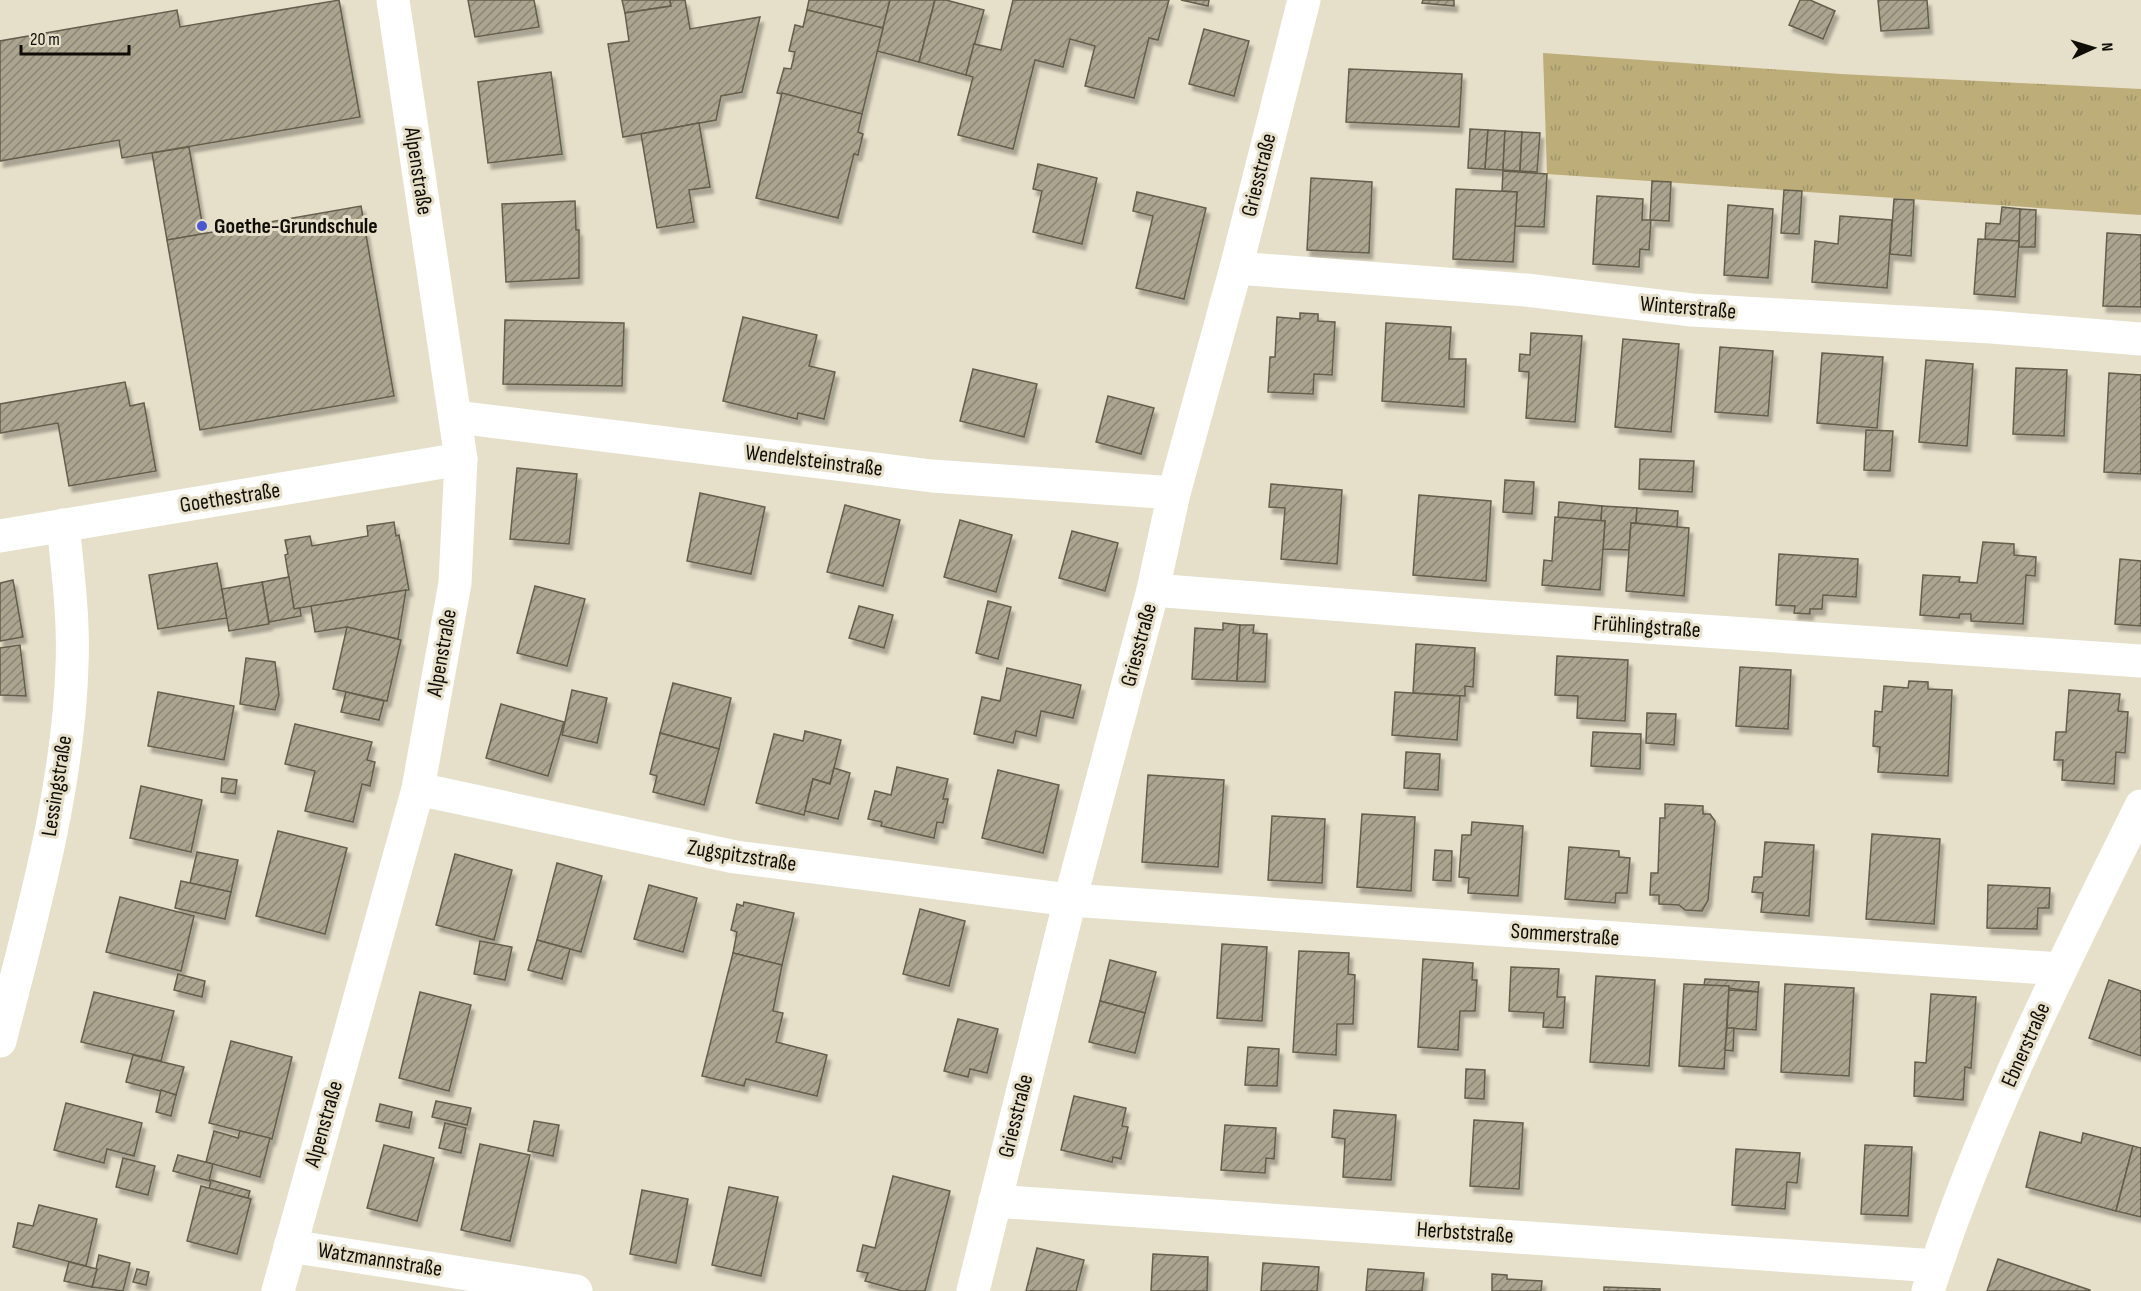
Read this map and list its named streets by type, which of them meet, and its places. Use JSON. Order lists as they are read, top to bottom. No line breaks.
{"streets":{"street":["Alpenstraße","Griesstraße","Winterstraße","Wendelsteinstraße","Goethestraße","Frühlingstraße","Lessingstraße","Zugspitzstraße","Sommerstraße","Ebnerstraße","Herbststraße","Watzmannstraße"]},"crossings":[["Alpenstraße","Wendelsteinstraße"],["Alpenstraße","Goethestraße"],["Alpenstraße","Zugspitzstraße"],["Alpenstraße","Watzmannstraße"],["Griesstraße","Winterstraße"],["Griesstraße","Wendelsteinstraße"],["Griesstraße","Frühlingstraße"],["Griesstraße","Zugspitzstraße"],["Griesstraße","Sommerstraße"],["Griesstraße","Herbststraße"],["Goethestraße","Lessingstraße"],["Zugspitzstraße","Sommerstraße"],["Sommerstraße","Ebnerstraße"],["Ebnerstraße","Herbststraße"]],"places":["Goethe-Grundschule"],"scale_bar":"20 m","north":"right"}
